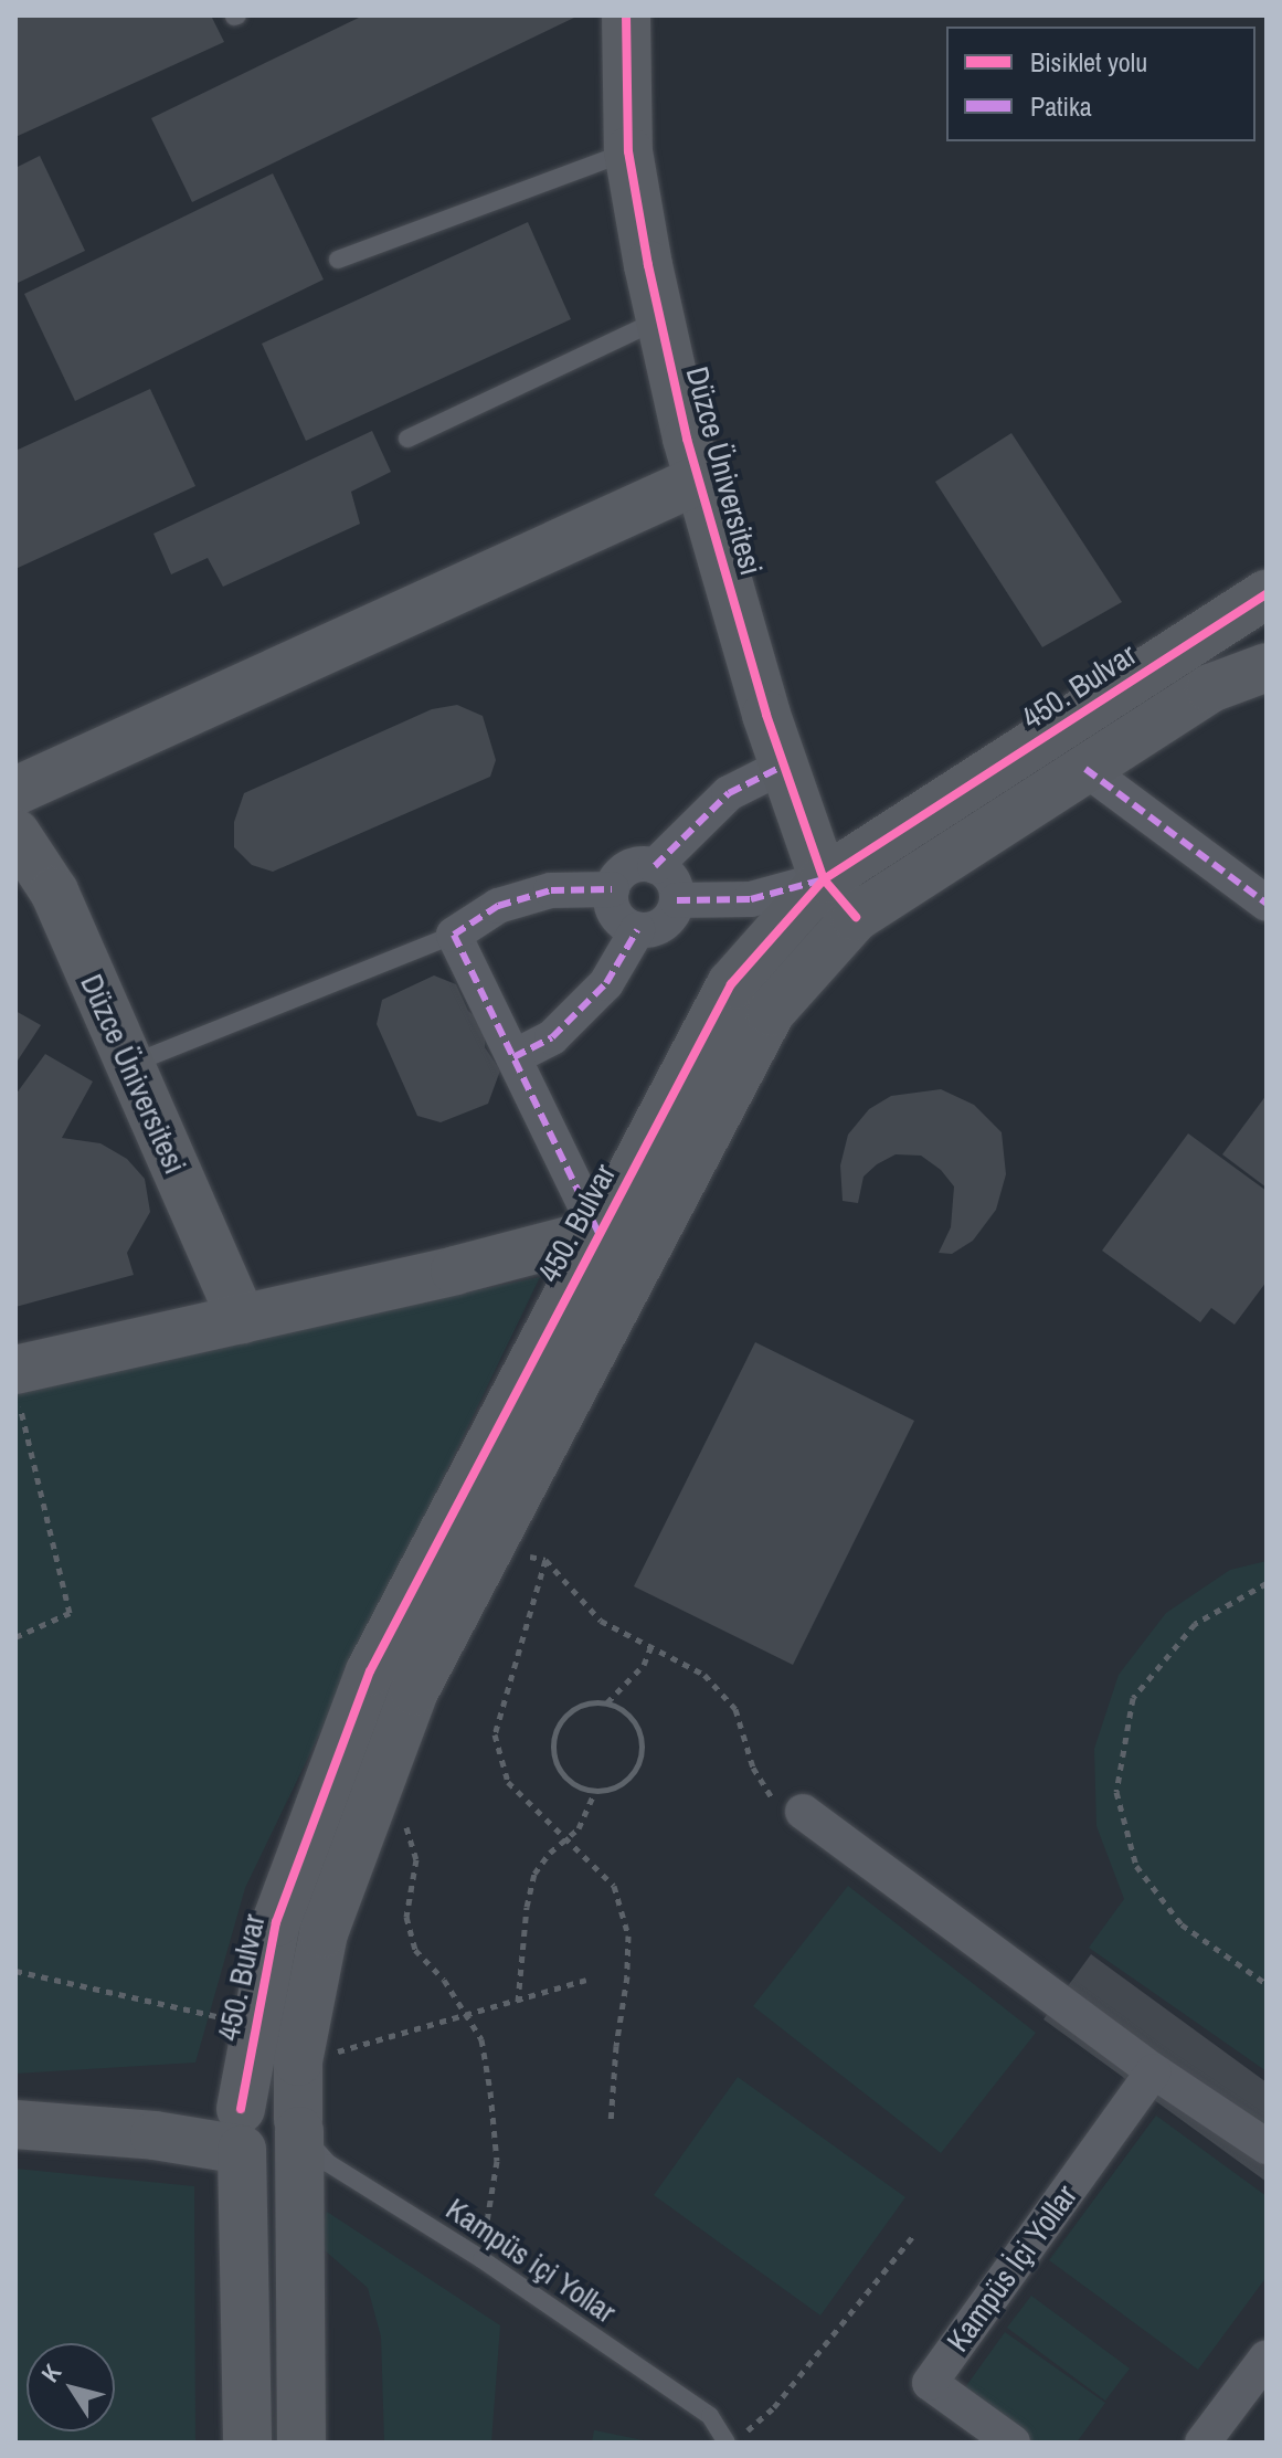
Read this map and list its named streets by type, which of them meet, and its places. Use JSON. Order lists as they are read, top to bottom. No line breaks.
{"streets":{"street":["Düzce Üniversitesi","450. Bulvar","Kampüs İçi Yollar"],"lane":["Kampüs içi Yollar"]},"crossings":[["Düzce Üniversitesi","450. Bulvar"]],"legend":["Bisiklet yolu","Patika"],"north":"top left"}
